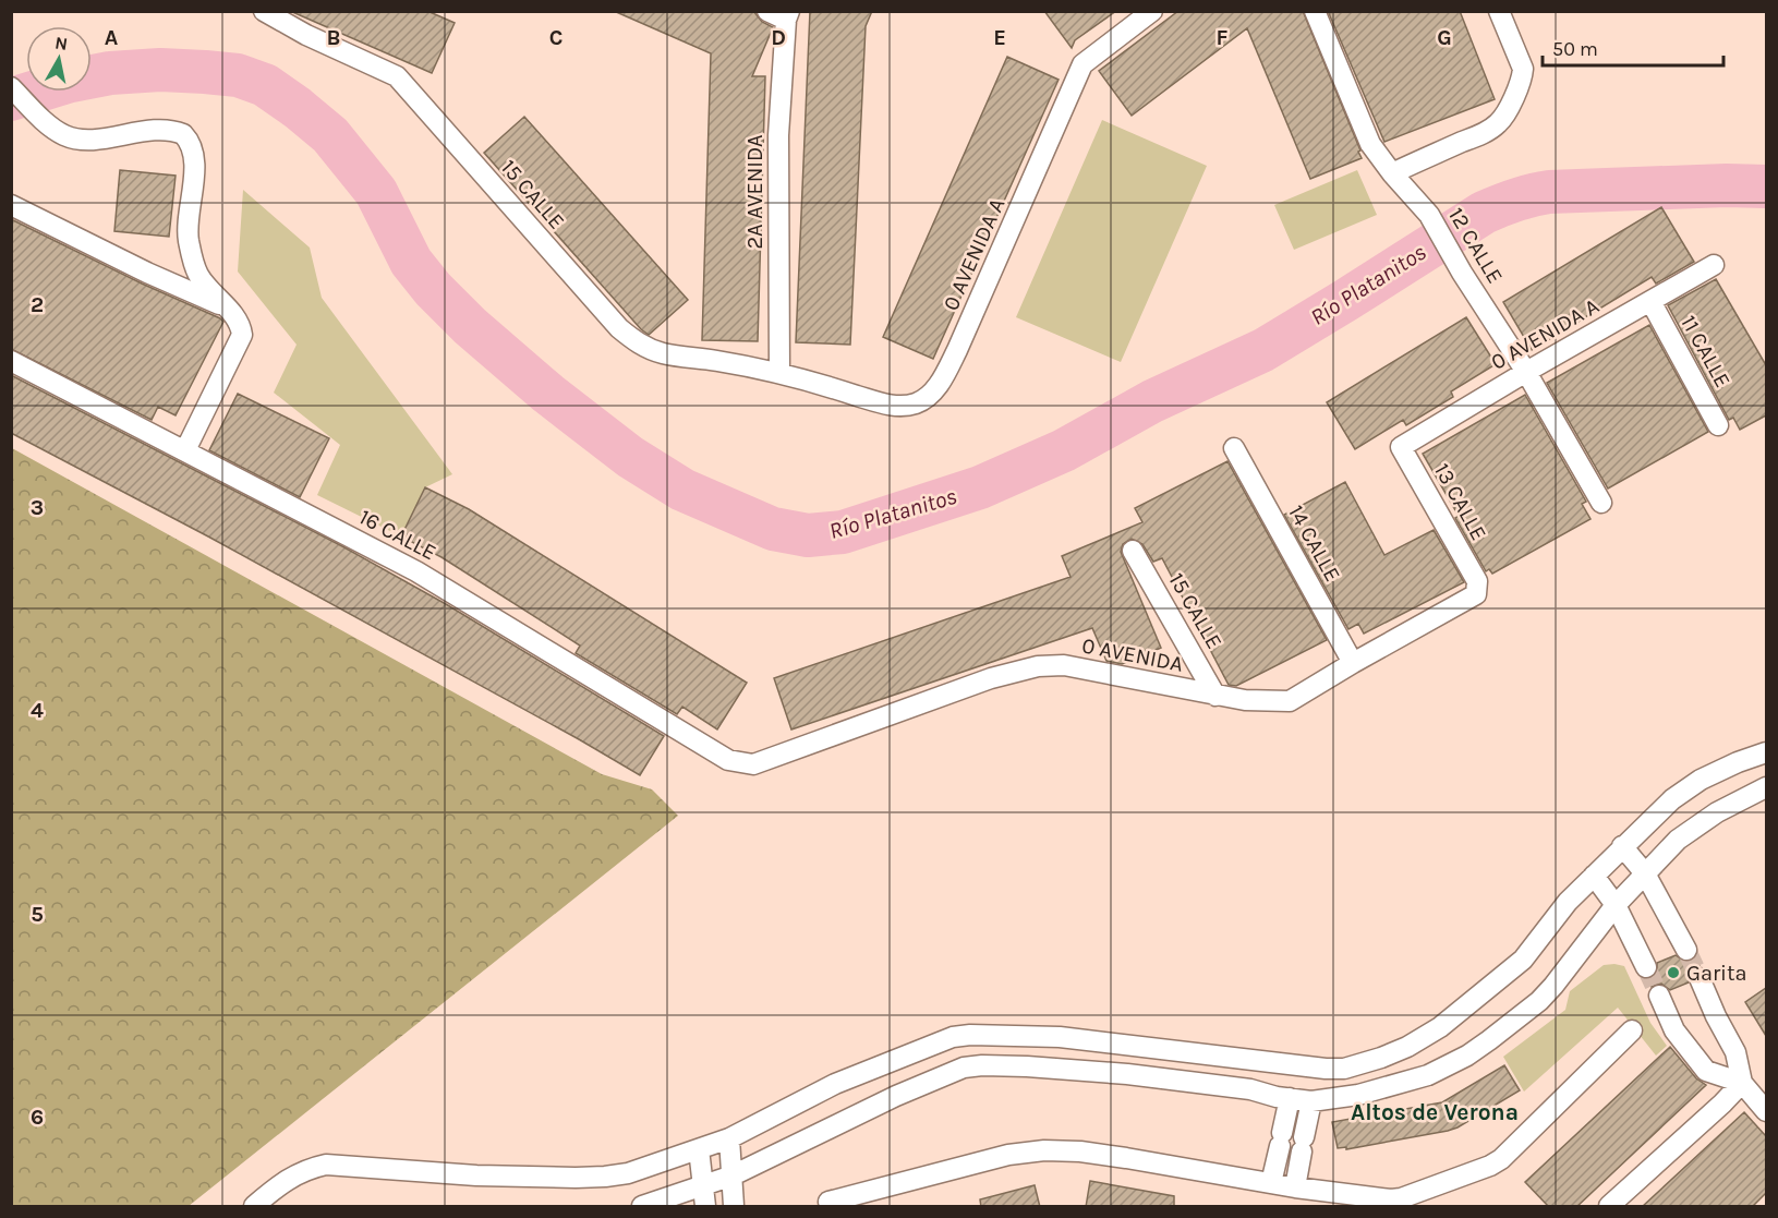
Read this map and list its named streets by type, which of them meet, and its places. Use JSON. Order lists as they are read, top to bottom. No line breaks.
{"streets":{"street":["2A AVENIDA","15 CALLE","12 CALLE","0 AVENIDA A","11 CALLE","13 CALLE","16 CALLE","14 CALLE","0 AVENIDA"]},"crossings":[["2A AVENIDA","15 CALLE"],["2A AVENIDA","0 AVENIDA A"],["15 CALLE","0 AVENIDA A"],["15 CALLE","0 AVENIDA"],["12 CALLE","0 AVENIDA A"],["0 AVENIDA A","11 CALLE"],["0 AVENIDA A","13 CALLE"],["13 CALLE","0 AVENIDA"],["16 CALLE","0 AVENIDA"],["14 CALLE","0 AVENIDA"]],"districts":["Altos de Verona"],"water":["Río Platanitos"],"places":["Garita"],"scale_bar":"50 m","north":"top","grid":{"columns":["A","B","C","D","E","F","G"],"rows":["2","3","4","5","6"]}}
